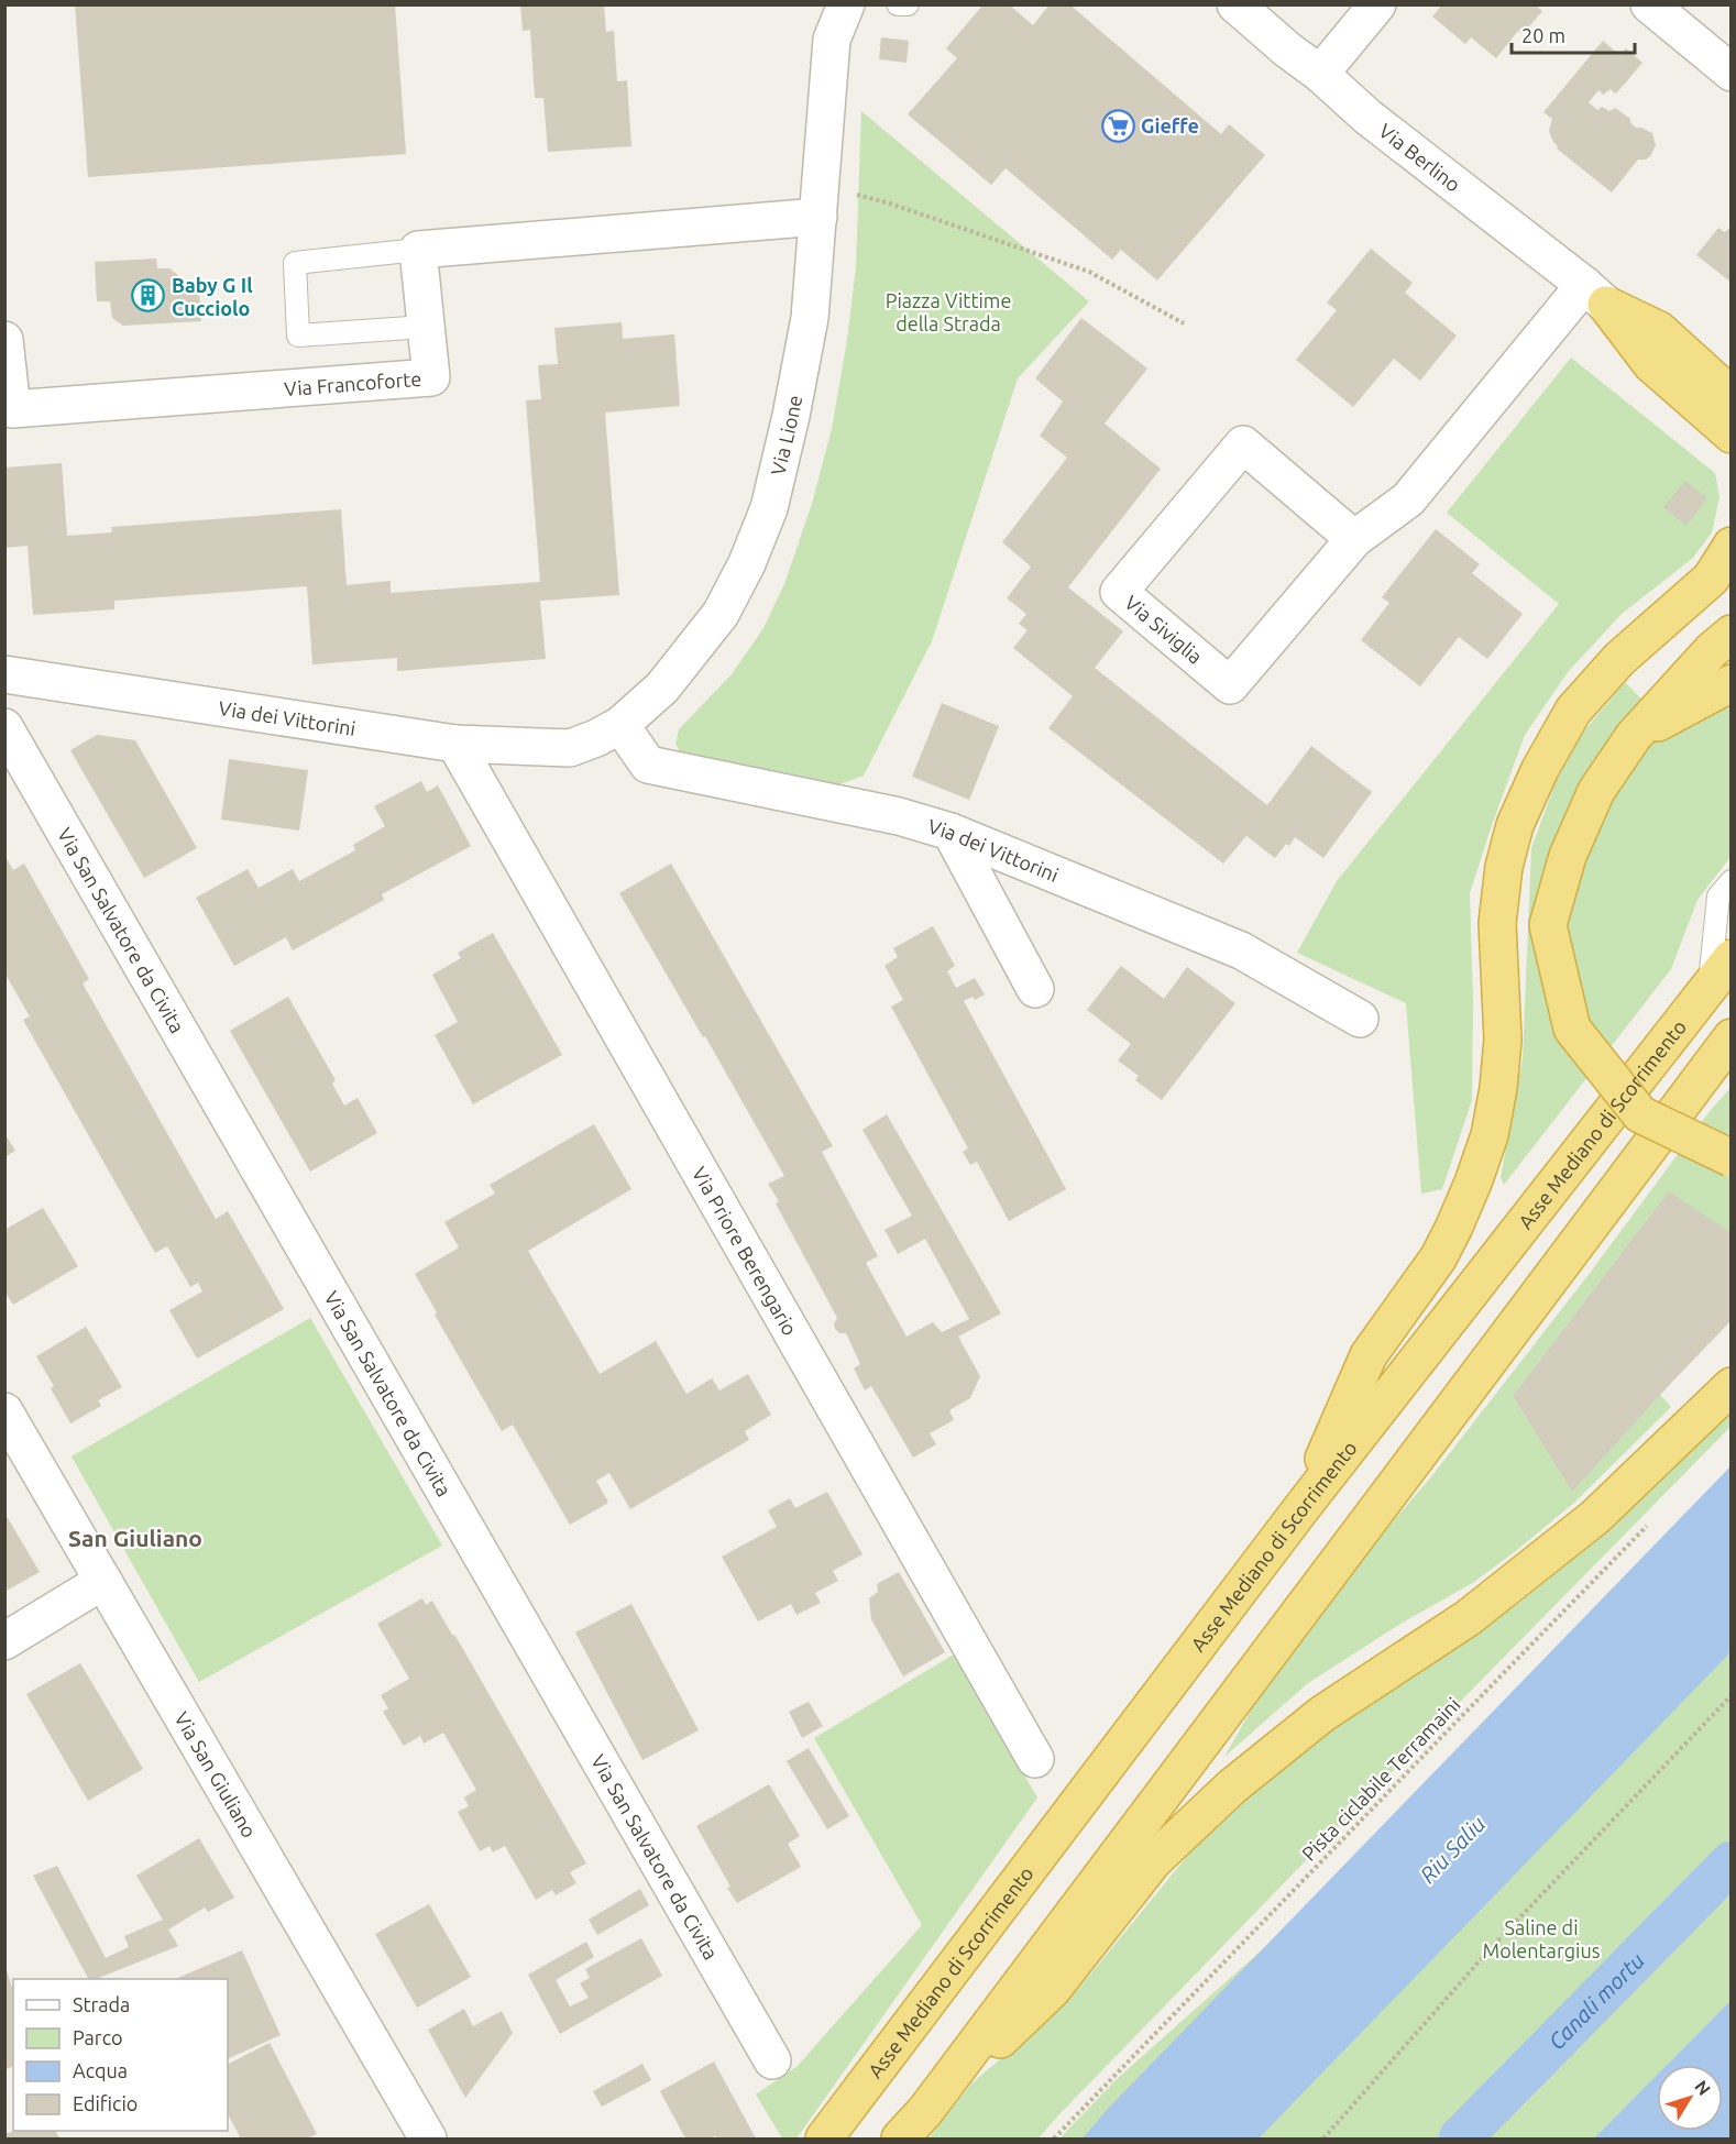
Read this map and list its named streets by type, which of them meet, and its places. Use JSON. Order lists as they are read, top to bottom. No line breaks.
{"streets":{"highway":["Asse Mediano di Scorrimento"],"street":["Via Berlino","Via Francoforte","Via Lione","Via Siviglia","Via dei Vittorini","Via San Salvatore da Civita","Via Priore Berengario","Via San Giuliano"],"path":["Pista ciclabile Terramaini"]},"crossings":[["Via Berlino","Via Siviglia"],["Via Lione","Via dei Vittorini"],["Via dei Vittorini","Via Priore Berengario"]],"districts":["San Giuliano"],"water":["Riu Saliu","Canali mortu"],"parks":["Piazza Vittime della Strada","Saline di Molentargius"],"places":{"supermarket":["Gieffe"],"building":["Baby G Il Cucciolo"]},"legend":["Strada","Parco","Acqua","Edificio"],"scale_bar":"20 m","north":"top right"}
